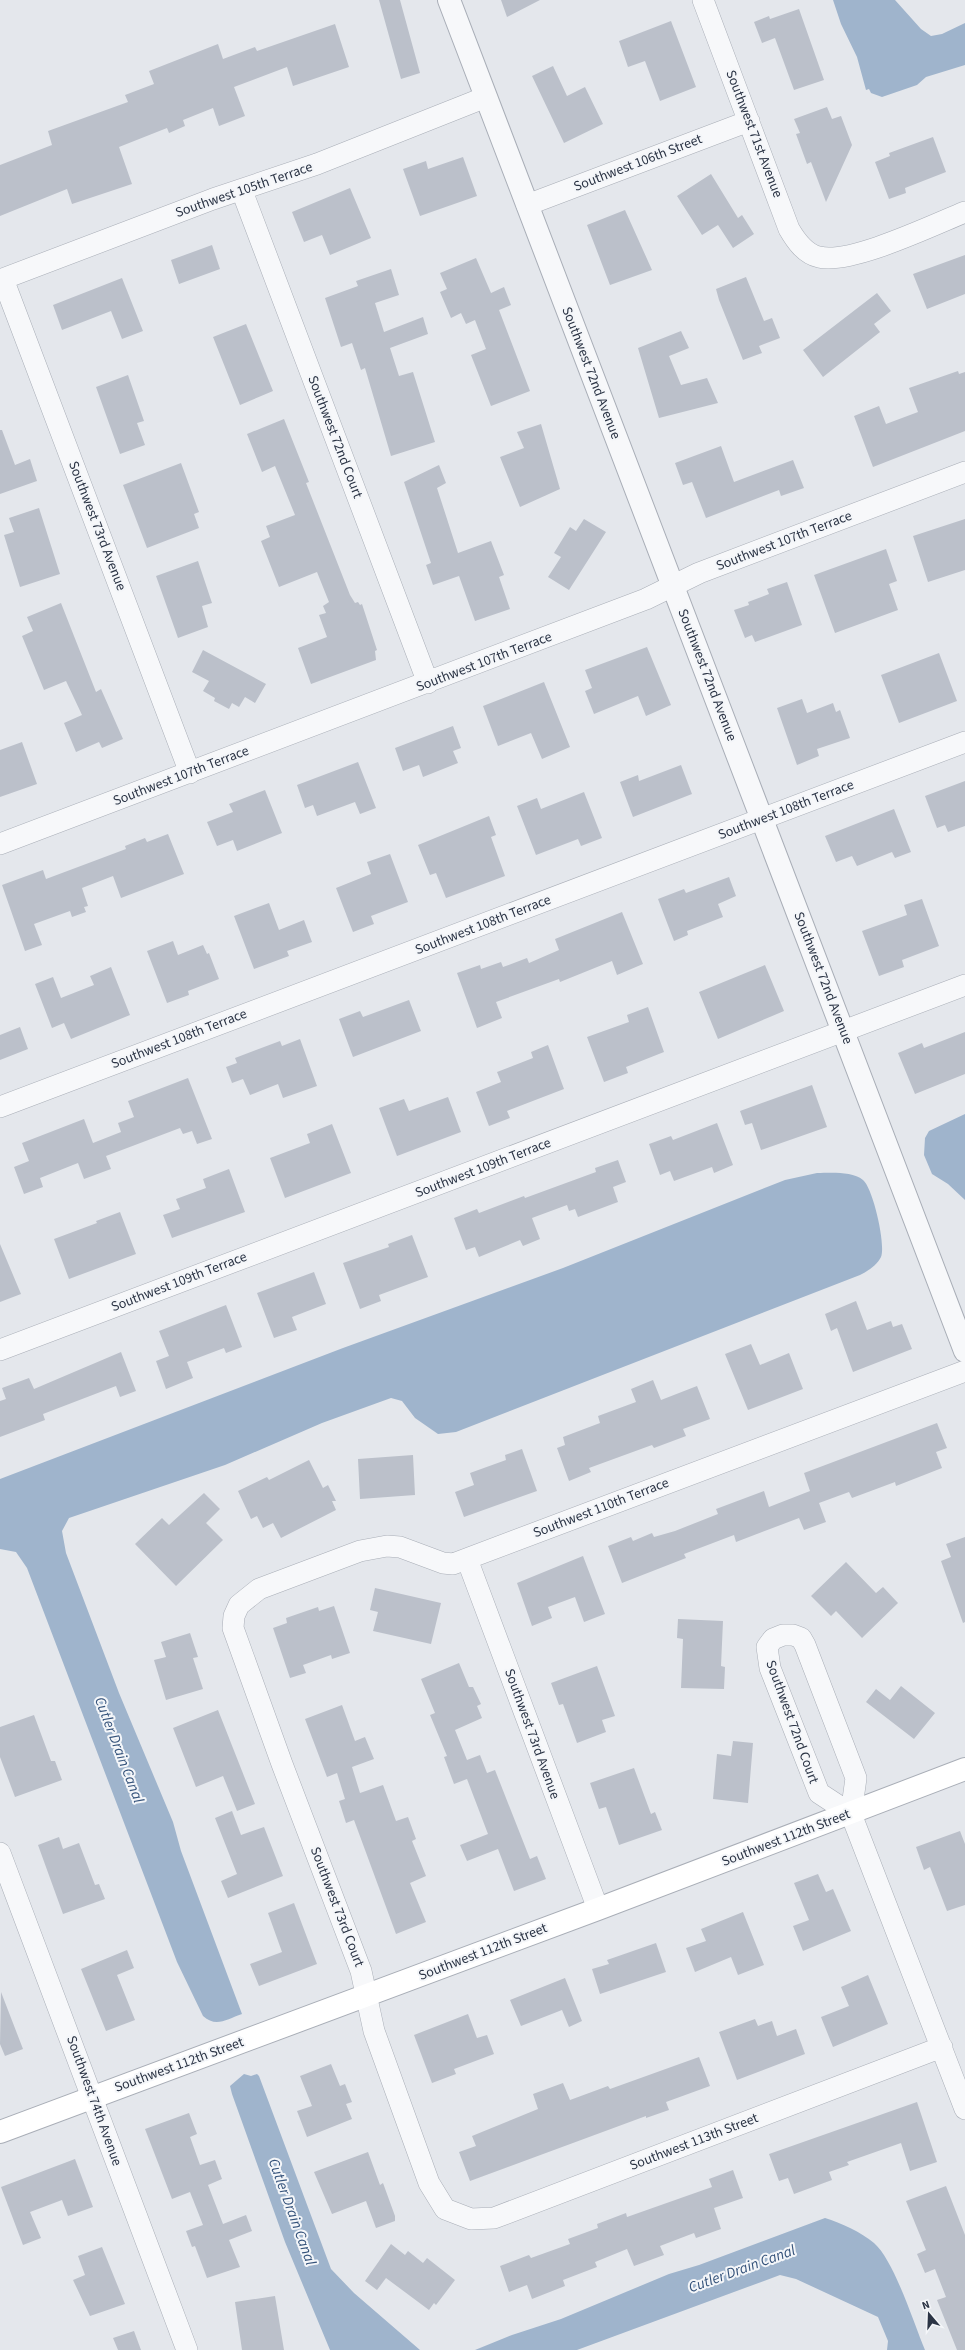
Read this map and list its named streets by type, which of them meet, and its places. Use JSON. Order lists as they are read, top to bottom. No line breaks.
{"streets":{"main road":["Southwest 112th Street"],"street":["Southwest 71st Avenue","Southwest 106th Street","Southwest 105th Terrace","Southwest 72nd Avenue","Southwest 72nd Court","Southwest 73rd Avenue","Southwest 107th Terrace","Southwest 108th Terrace","Southwest 109th Terrace","Southwest 110th Terrace","Southwest 73rd Court","Southwest 74th Avenue","Southwest 113th Street"]},"crossings":[["Southwest 71st Avenue","Southwest 106th Street"],["Southwest 106th Street","Southwest 72nd Avenue"],["Southwest 105th Terrace","Southwest 72nd Avenue"],["Southwest 105th Terrace","Southwest 72nd Court"],["Southwest 105th Terrace","Southwest 73rd Avenue"],["Southwest 72nd Avenue","Southwest 107th Terrace"],["Southwest 72nd Avenue","Southwest 108th Terrace"],["Southwest 72nd Avenue","Southwest 109th Terrace"],["Southwest 72nd Court","Southwest 107th Terrace"],["Southwest 72nd Court","Southwest 112th Street"],["Southwest 72nd Court","Southwest 113th Street"],["Southwest 73rd Avenue","Southwest 107th Terrace"],["Southwest 73rd Avenue","Southwest 110th Terrace"],["Southwest 73rd Avenue","Southwest 112th Street"],["Southwest 110th Terrace","Southwest 73rd Court"],["Southwest 112th Street","Southwest 73rd Court"],["Southwest 112th Street","Southwest 74th Avenue"],["Southwest 73rd Court","Southwest 113th Street"]],"water":["Cutler Drain Canal"],"north":"top"}
